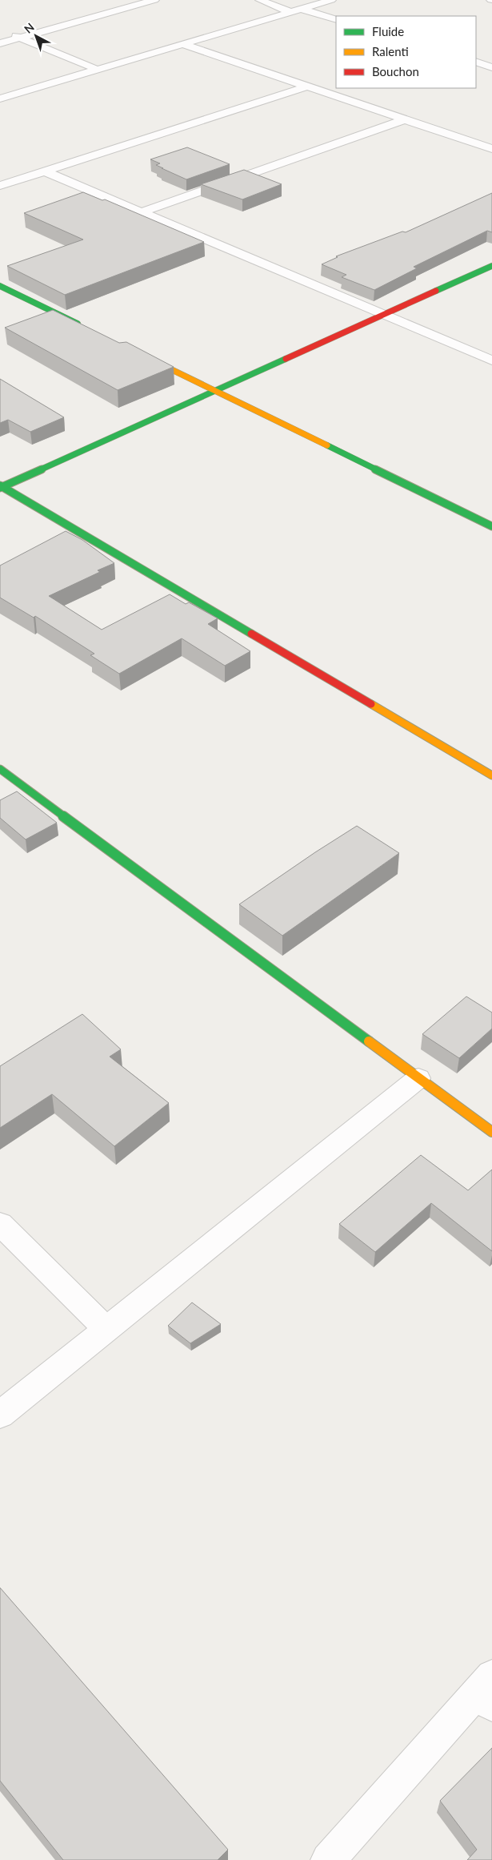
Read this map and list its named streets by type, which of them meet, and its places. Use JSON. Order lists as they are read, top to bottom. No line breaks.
{"legend":["Fluide","Ralenti","Bouchon"],"north":"top left"}
